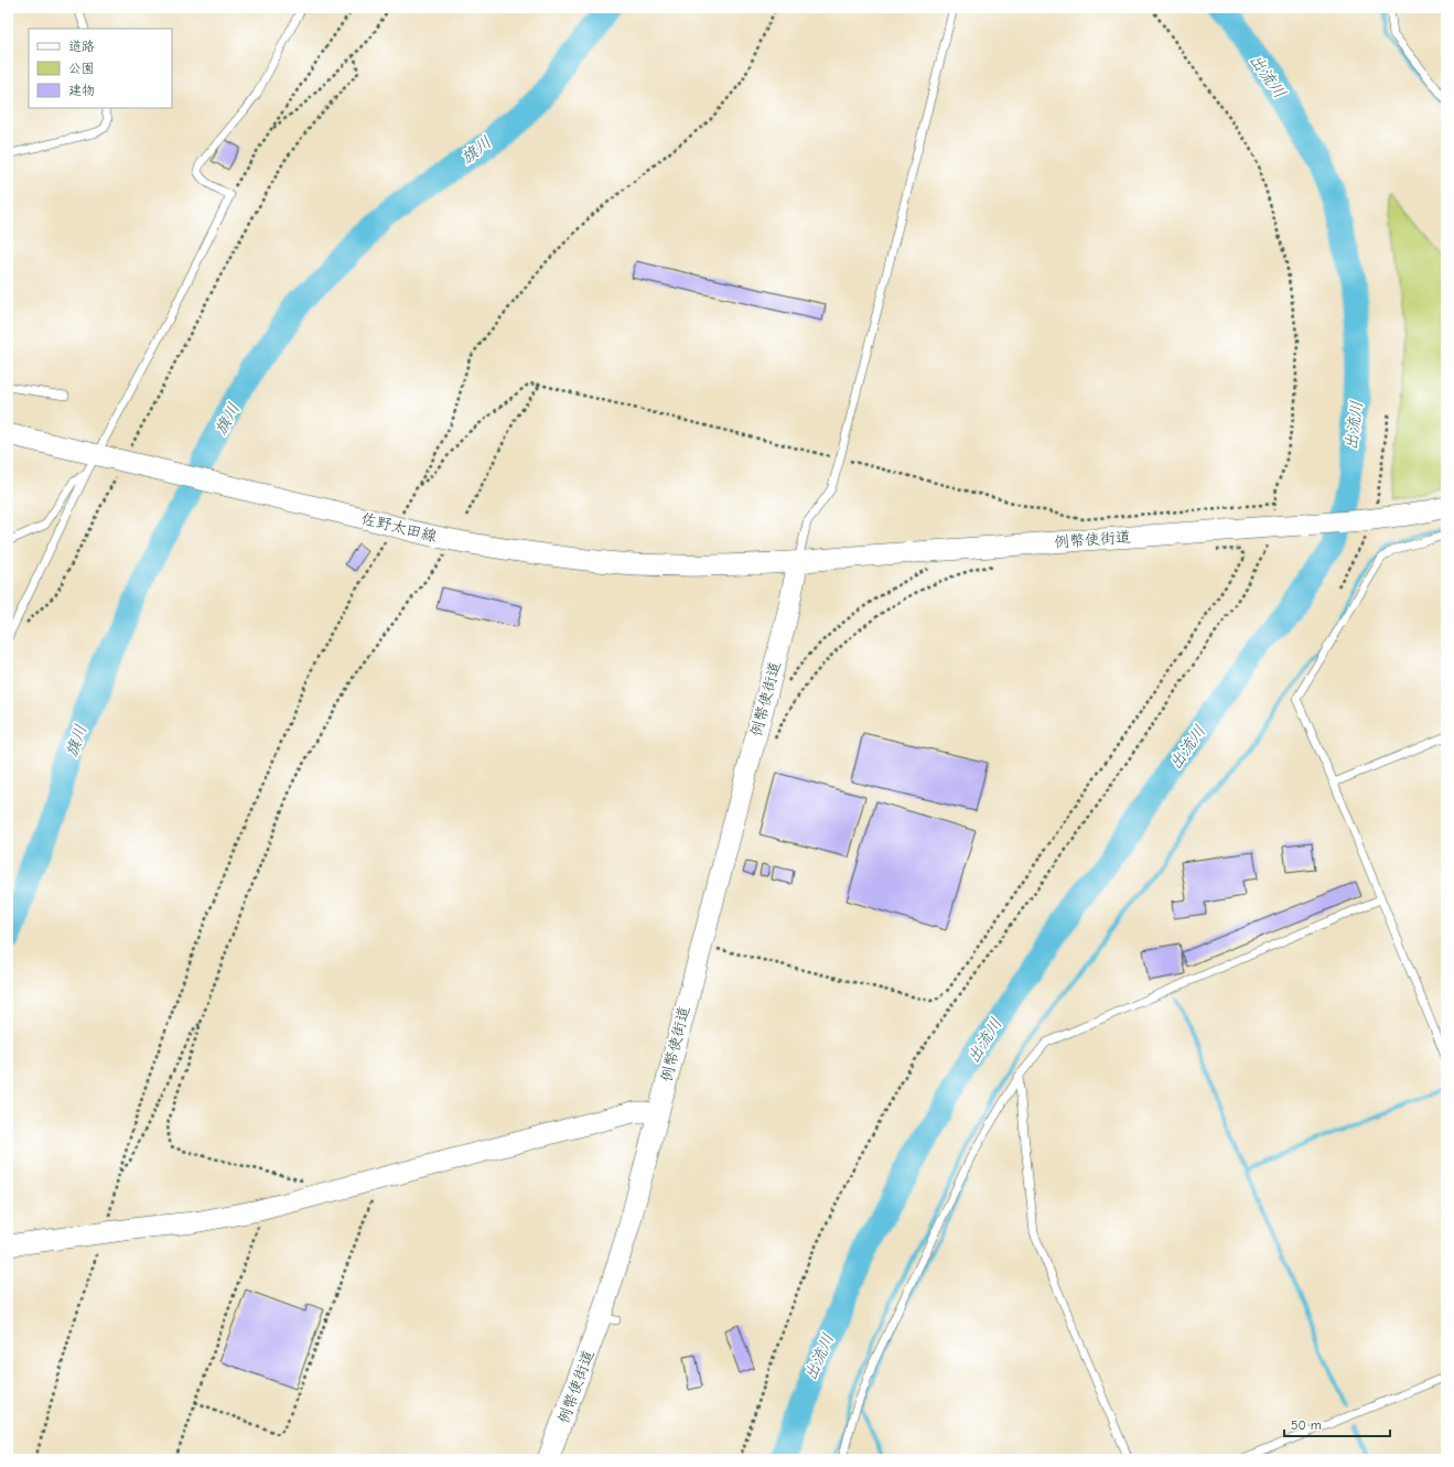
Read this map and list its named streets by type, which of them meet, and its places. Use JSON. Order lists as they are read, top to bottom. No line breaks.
{"streets":{"street":["佐野太田線","例幣使街道"]},"crossings":[["佐野太田線","例幣使街道"]],"water":["出流川","旗川"],"legend":["道路","公園","建物"],"scale_bar":"50 m"}
